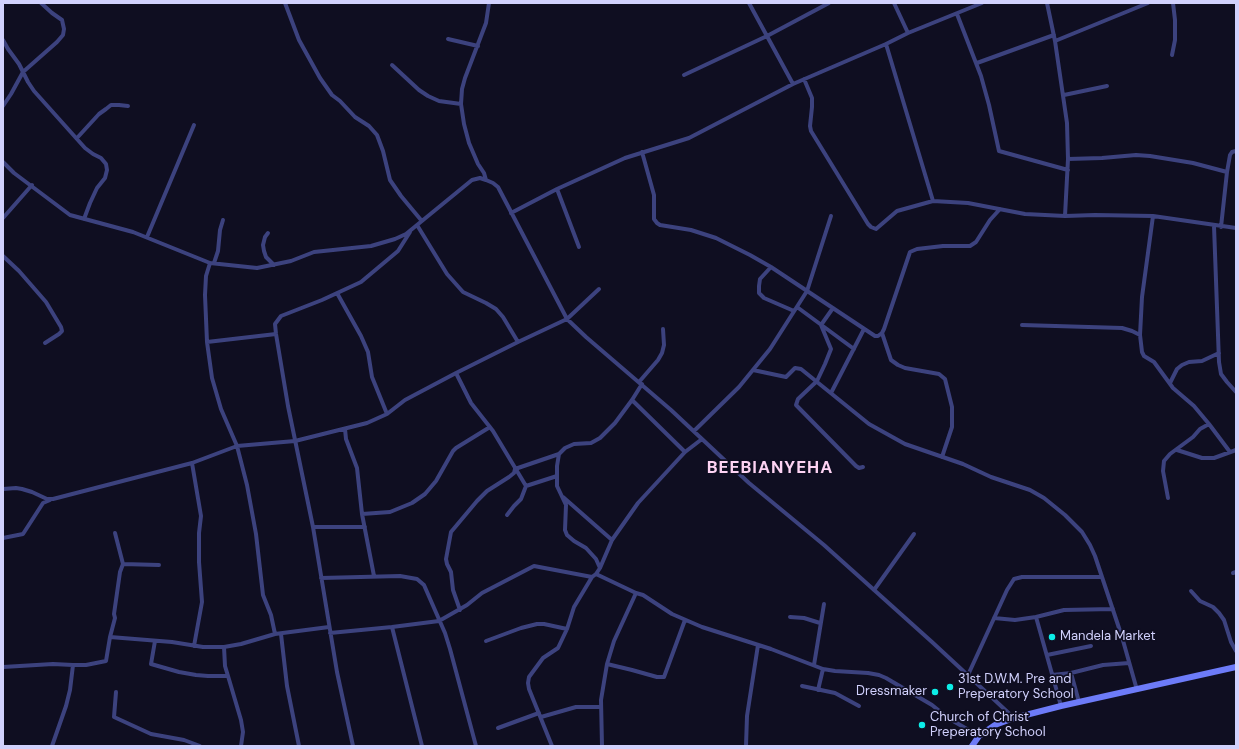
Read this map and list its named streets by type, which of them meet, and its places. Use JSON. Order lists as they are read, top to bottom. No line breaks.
{"districts":["BEEBIANYEHA"],"places":["Mandela Market","31st D.W.M. Pre and Preperatory School","Dressmaker","Church of Christ Preperatory School"]}
